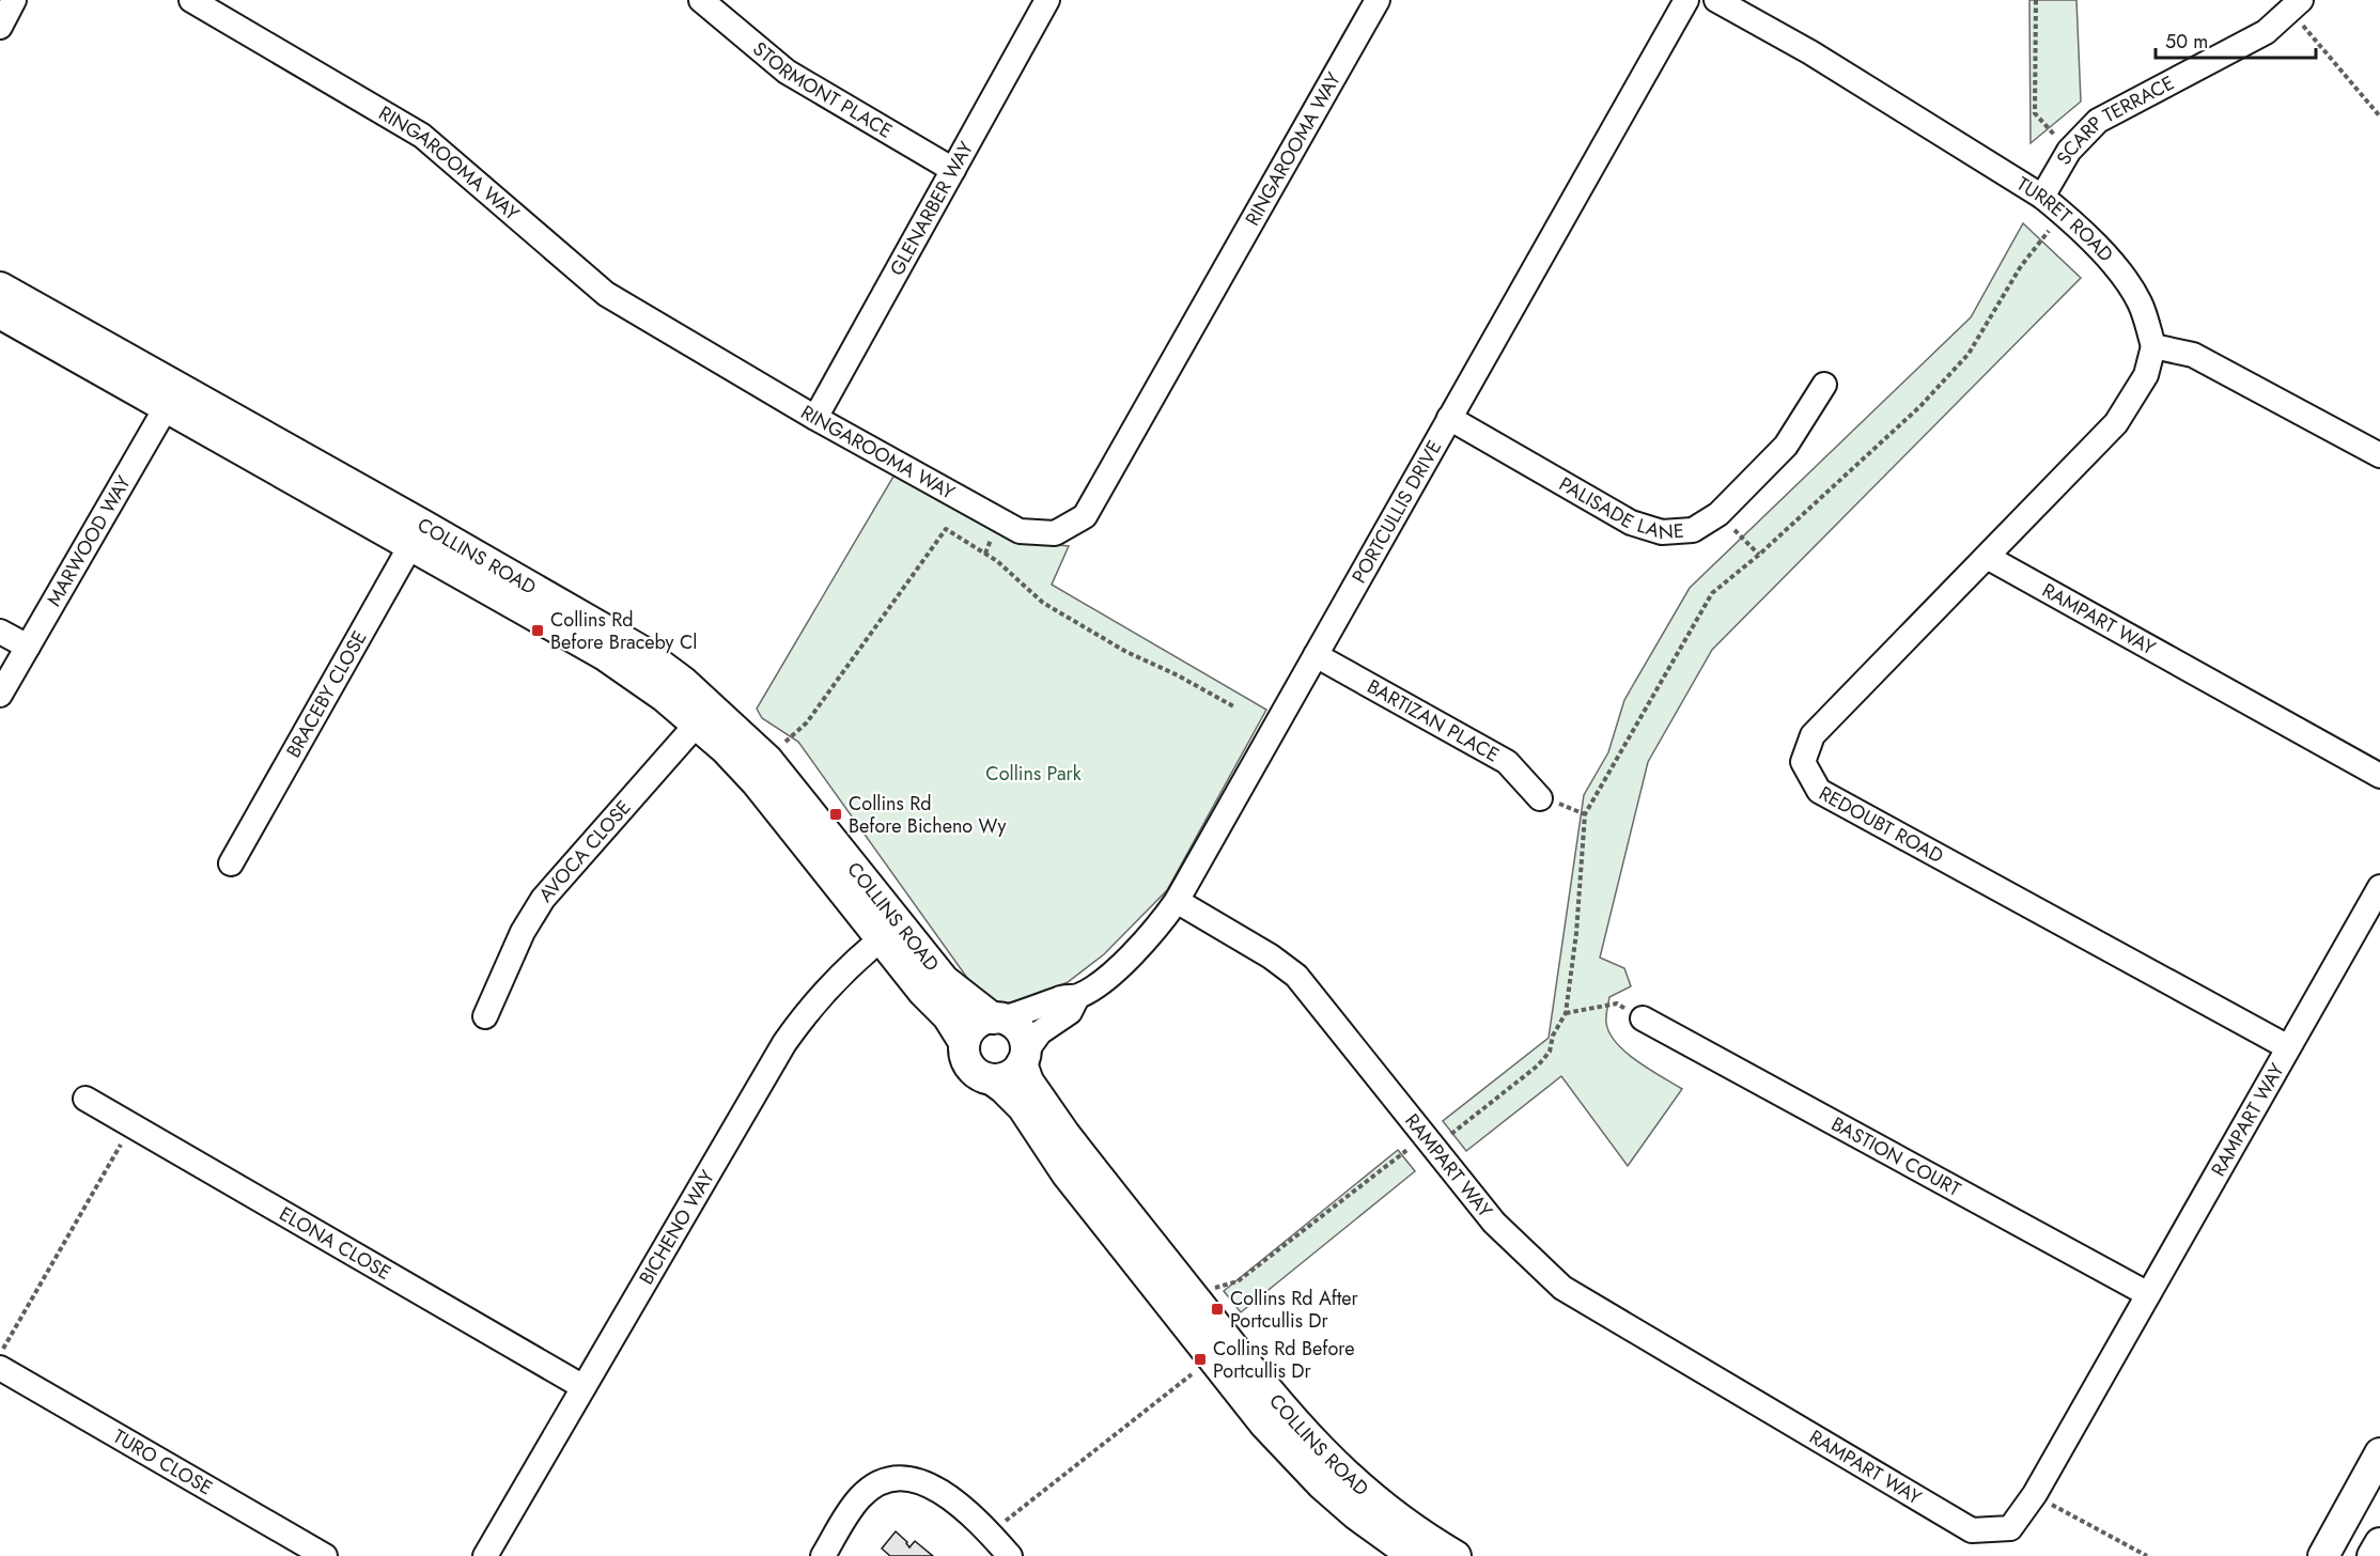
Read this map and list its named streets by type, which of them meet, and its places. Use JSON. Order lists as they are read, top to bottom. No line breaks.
{"streets":{"main road":["COLLINS ROAD"],"street":["STORMONT PLACE","SCARP TERRACE","RINGAROOMA WAY","GLENARBER WAY","TURRET ROAD","PALISADE LANE","PORTCULLIS DRIVE","MARWOOD WAY","RAMPART WAY","BRACEBY CLOSE","BARTIZAN PLACE","REDOUBT ROAD","AVOCA CLOSE","BASTION COURT","BICHENO WAY","ELONA CLOSE","TURO CLOSE"]},"crossings":[["STORMONT PLACE","GLENARBER WAY"],["SCARP TERRACE","TURRET ROAD"],["RINGAROOMA WAY","GLENARBER WAY"],["TURRET ROAD","REDOUBT ROAD"],["PALISADE LANE","PORTCULLIS DRIVE"],["PORTCULLIS DRIVE","COLLINS ROAD"],["PORTCULLIS DRIVE","RAMPART WAY"],["PORTCULLIS DRIVE","BARTIZAN PLACE"],["MARWOOD WAY","COLLINS ROAD"],["COLLINS ROAD","BRACEBY CLOSE"],["COLLINS ROAD","AVOCA CLOSE"],["COLLINS ROAD","BICHENO WAY"],["RAMPART WAY","REDOUBT ROAD"],["RAMPART WAY","BASTION COURT"],["BICHENO WAY","ELONA CLOSE"]],"parks":["Collins Park"],"places":{"transit":["Collins Rd Before Braceby Cl","Collins Rd Before Bicheno Wy","Collins Rd After Portcullis Dr","Collins Rd Before Portcullis Dr"]},"scale_bar":"50 m"}
